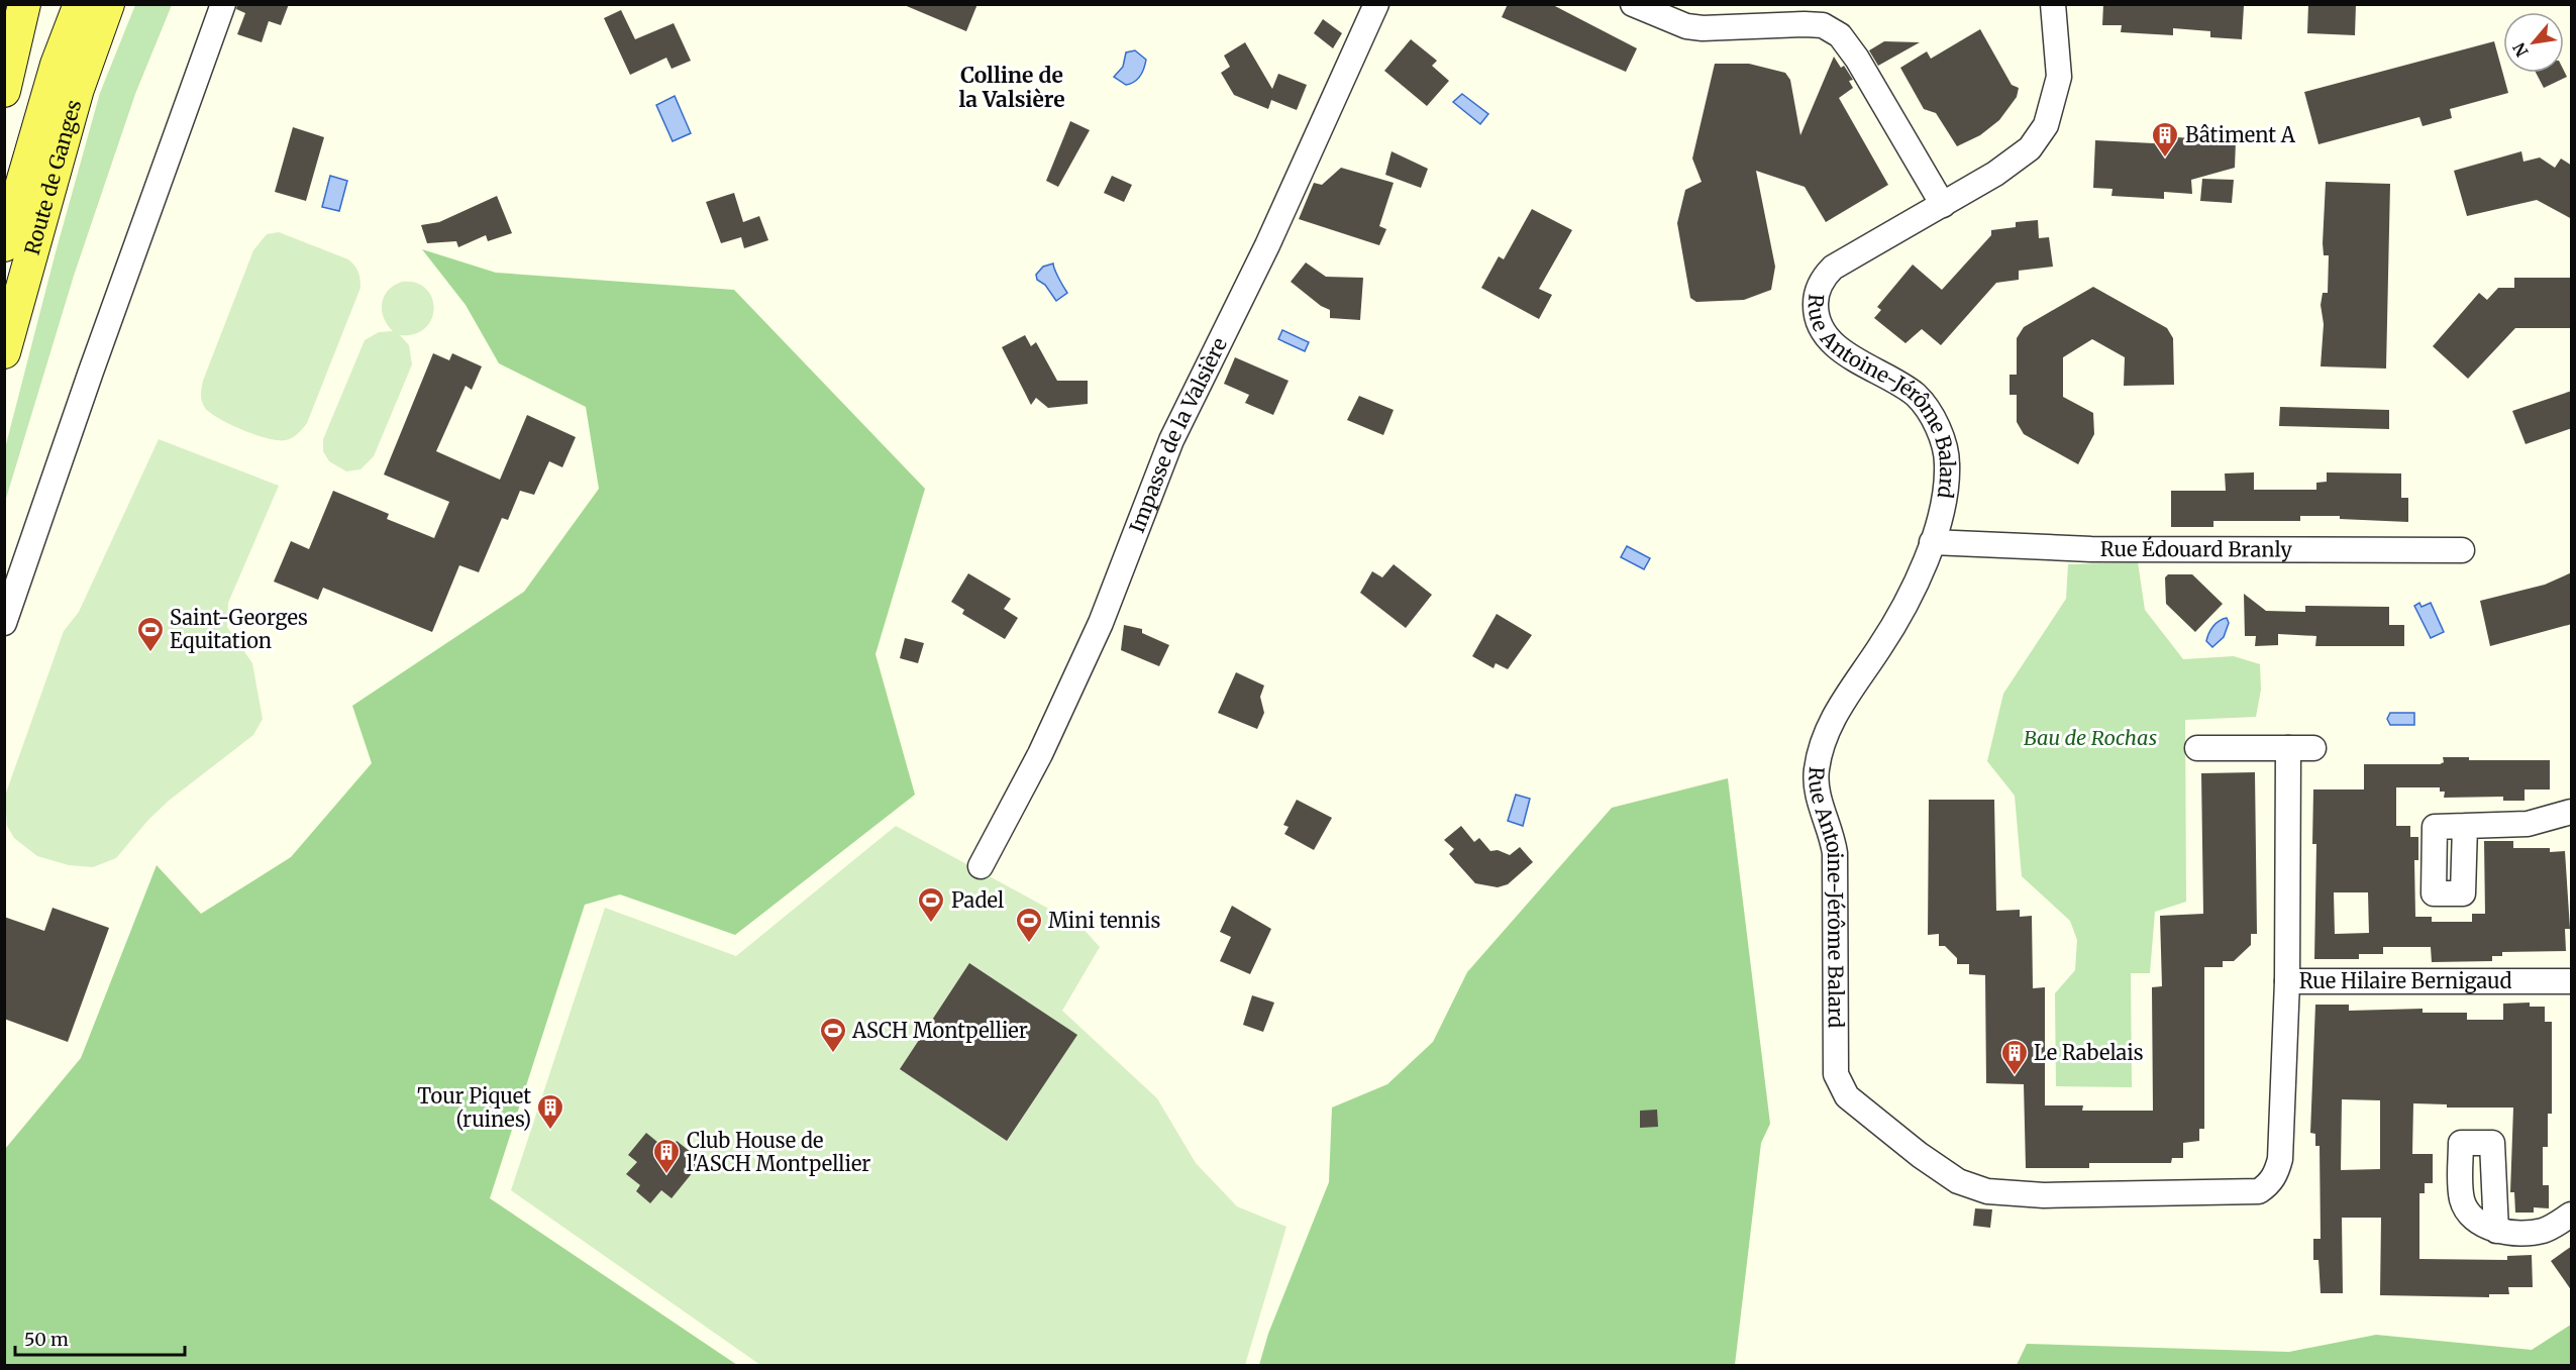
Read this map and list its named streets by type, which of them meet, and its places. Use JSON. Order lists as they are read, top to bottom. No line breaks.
{"streets":{"main road":["Route de Ganges"],"street":["Rue Antoine-Jérôme Balard","Impasse de la Valsière","Rue Édouard Branly","Rue Hilaire Bernigaud"]},"crossings":[["Rue Antoine-Jérôme Balard","Rue Édouard Branly"],["Rue Antoine-Jérôme Balard","Rue Hilaire Bernigaud"]],"districts":["Colline de la Valsière"],"parks":["Bau de Rochas"],"places":{"building":["Bâtiment A","Le Rabelais","Tour Piquet (ruines)","Club House de l'ASCH Montpellier"],"sports":["Saint-Georges Equitation","Padel","Mini tennis","ASCH Montpellier"]},"scale_bar":"50 m","north":"bottom left"}
